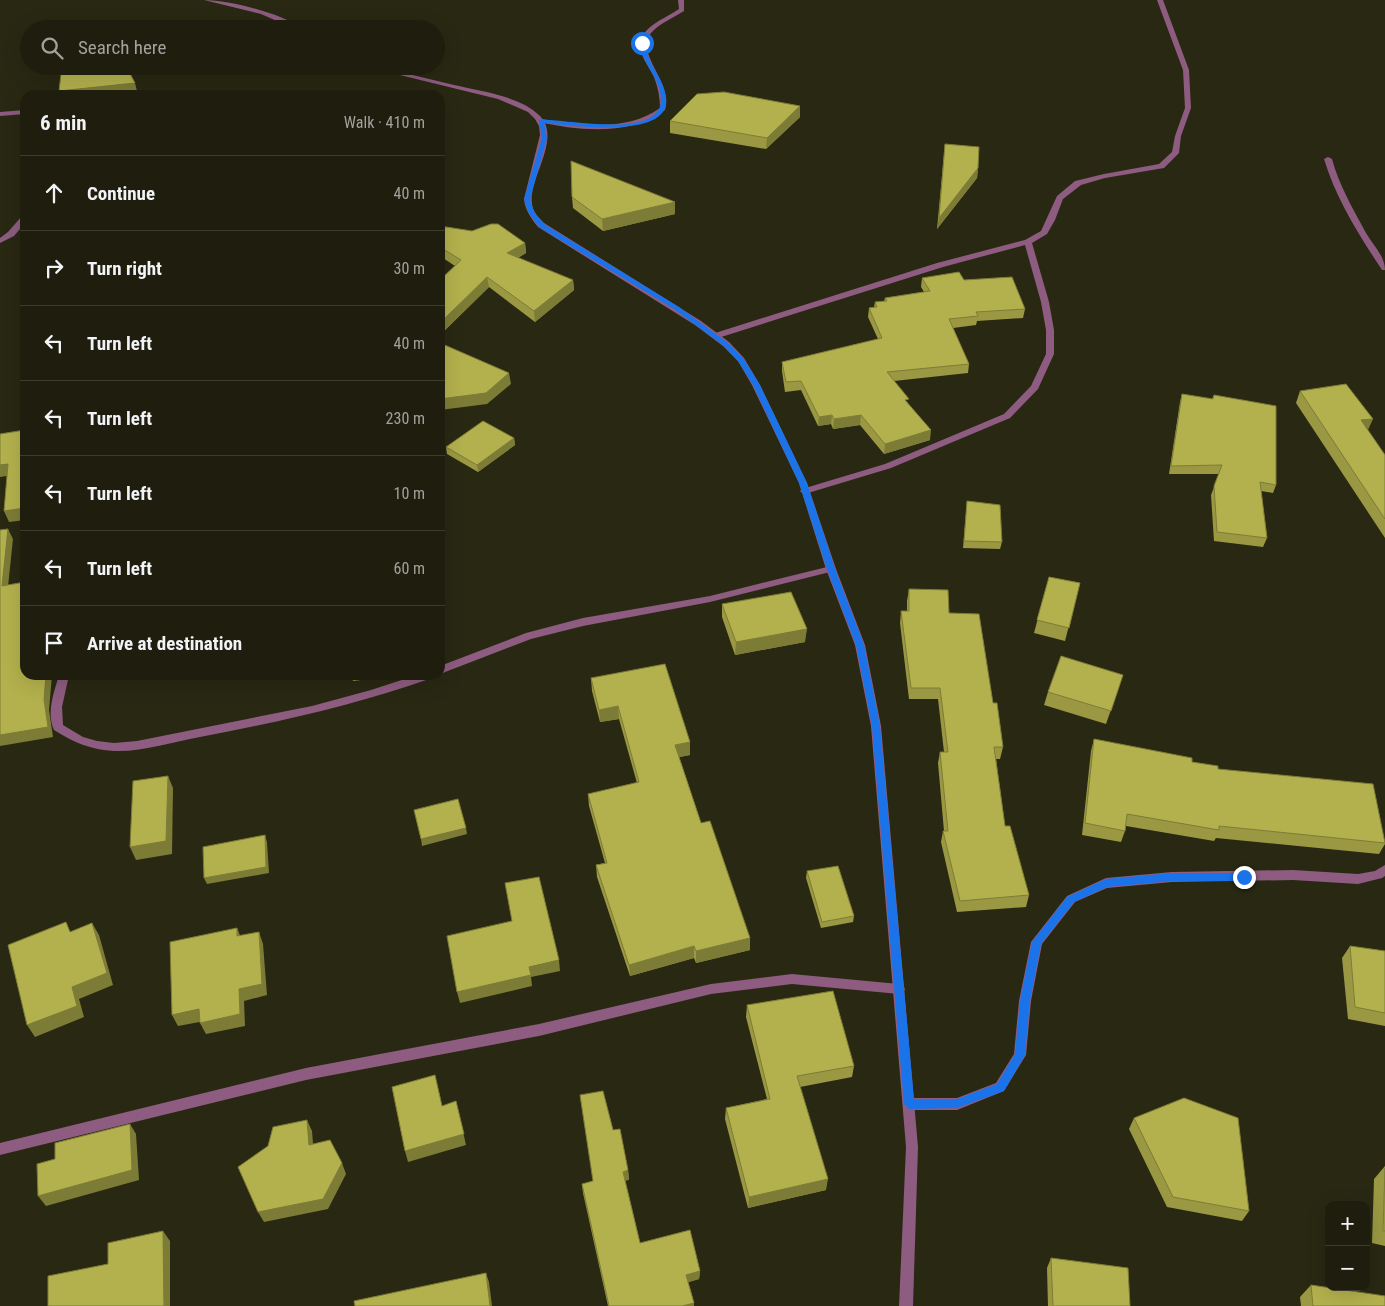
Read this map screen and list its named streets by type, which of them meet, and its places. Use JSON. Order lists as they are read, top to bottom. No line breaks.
{"page":{"search":"Search here","heading":["6 min","Walk · 410 m"],"list":[["Continue","40 m"],["Turn right","30 m"],["Turn left","40 m"],["Turn left","230 m"],["Turn left","10 m"],["Turn left","60 m"],"Arrive at destination"],"map_buttons":["+","−"]}}
